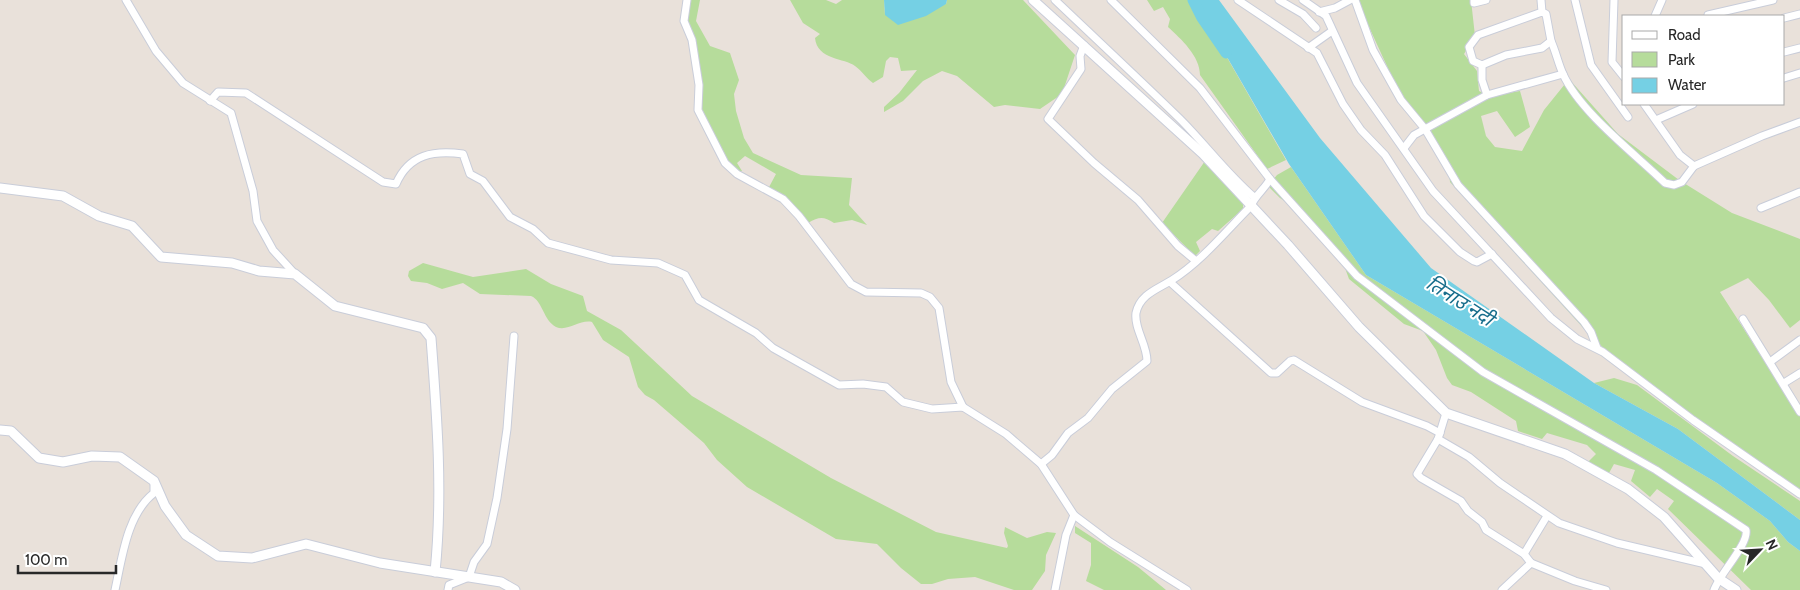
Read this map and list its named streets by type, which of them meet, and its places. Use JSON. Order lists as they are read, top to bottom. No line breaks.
{"water":["तिनाउ नदी"],"legend":["Road","Park","Water"],"scale_bar":"100 m","north":"top right"}
